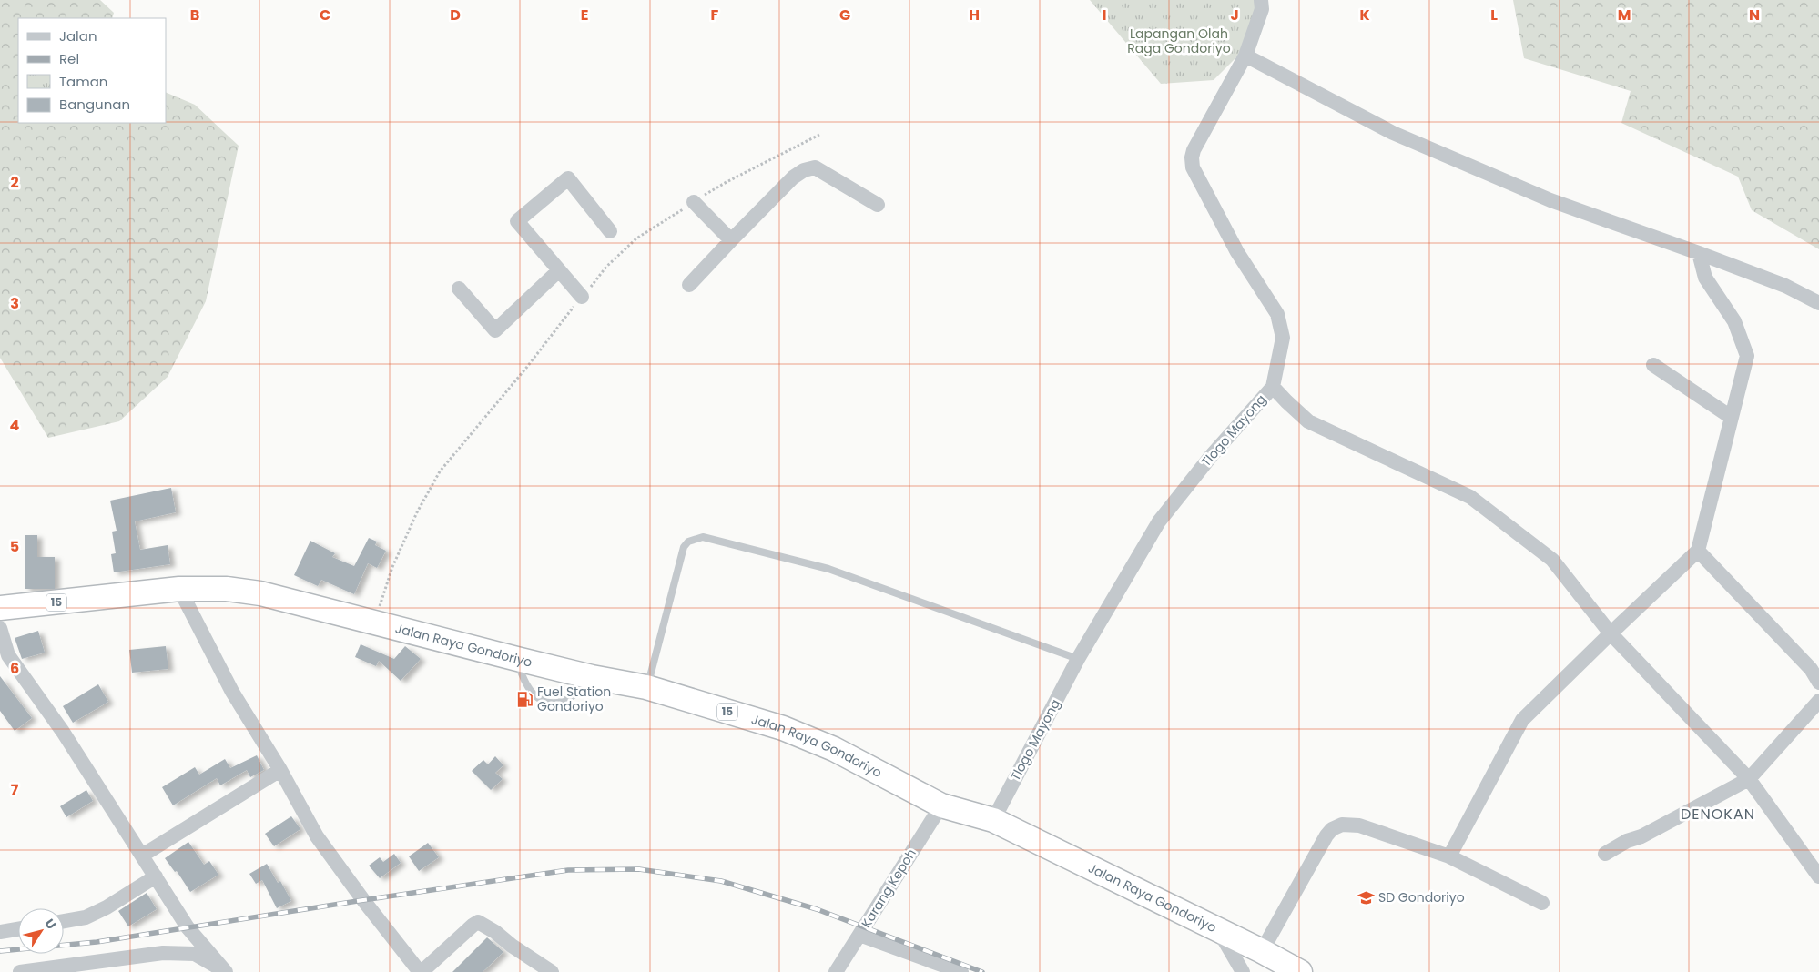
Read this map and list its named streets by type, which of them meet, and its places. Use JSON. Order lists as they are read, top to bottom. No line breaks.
{"streets":{"highway":["15","Jalan Raya Gondoriyo"],"street":["Tlogo Mayong","Karang Kepoh"]},"crossings":[["Tlogo Mayong","Jalan Raya Gondoriyo"],["Jalan Raya Gondoriyo","Karang Kepoh"]],"districts":["DENOKAN"],"parks":["Lapangan Olah Raga Gondoriyo"],"places":{"fuel station":["Fuel Station Gondoriyo"],"school or university":["SD Gondoriyo"]},"legend":["Jalan","Rel","Taman","Bangunan"],"north":"top right","grid":{"columns":["B","C","D","E","F","G","H","I","J","K","L","M","N"],"rows":["2","3","4","5","6","7"]}}
